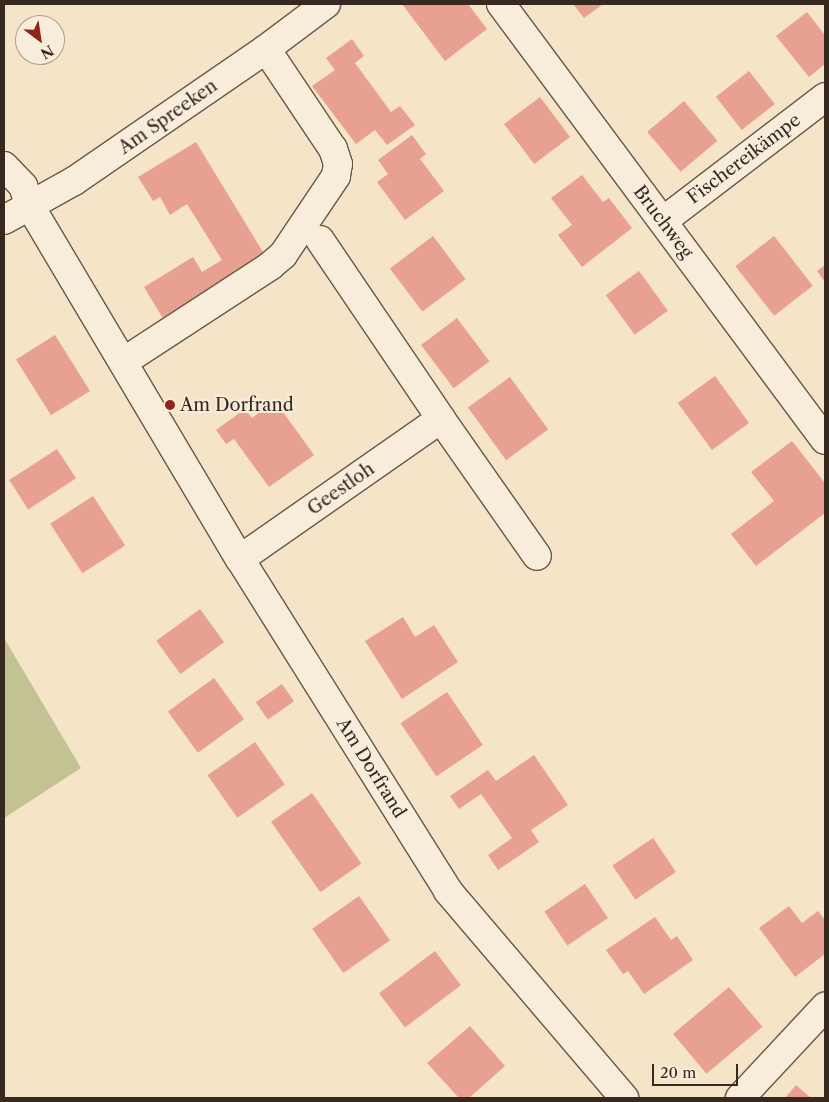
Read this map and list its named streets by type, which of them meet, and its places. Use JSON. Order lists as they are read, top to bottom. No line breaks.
{"streets":{"street":["Am Spreeken","Fischereikämpe","Bruchweg","Geestloh","Am Dorfrand"]},"crossings":[["Am Spreeken","Am Dorfrand"],["Fischereikämpe","Bruchweg"],["Geestloh","Am Dorfrand"]],"places":["Am Dorfrand"],"scale_bar":"20 m","north":"bottom right"}
